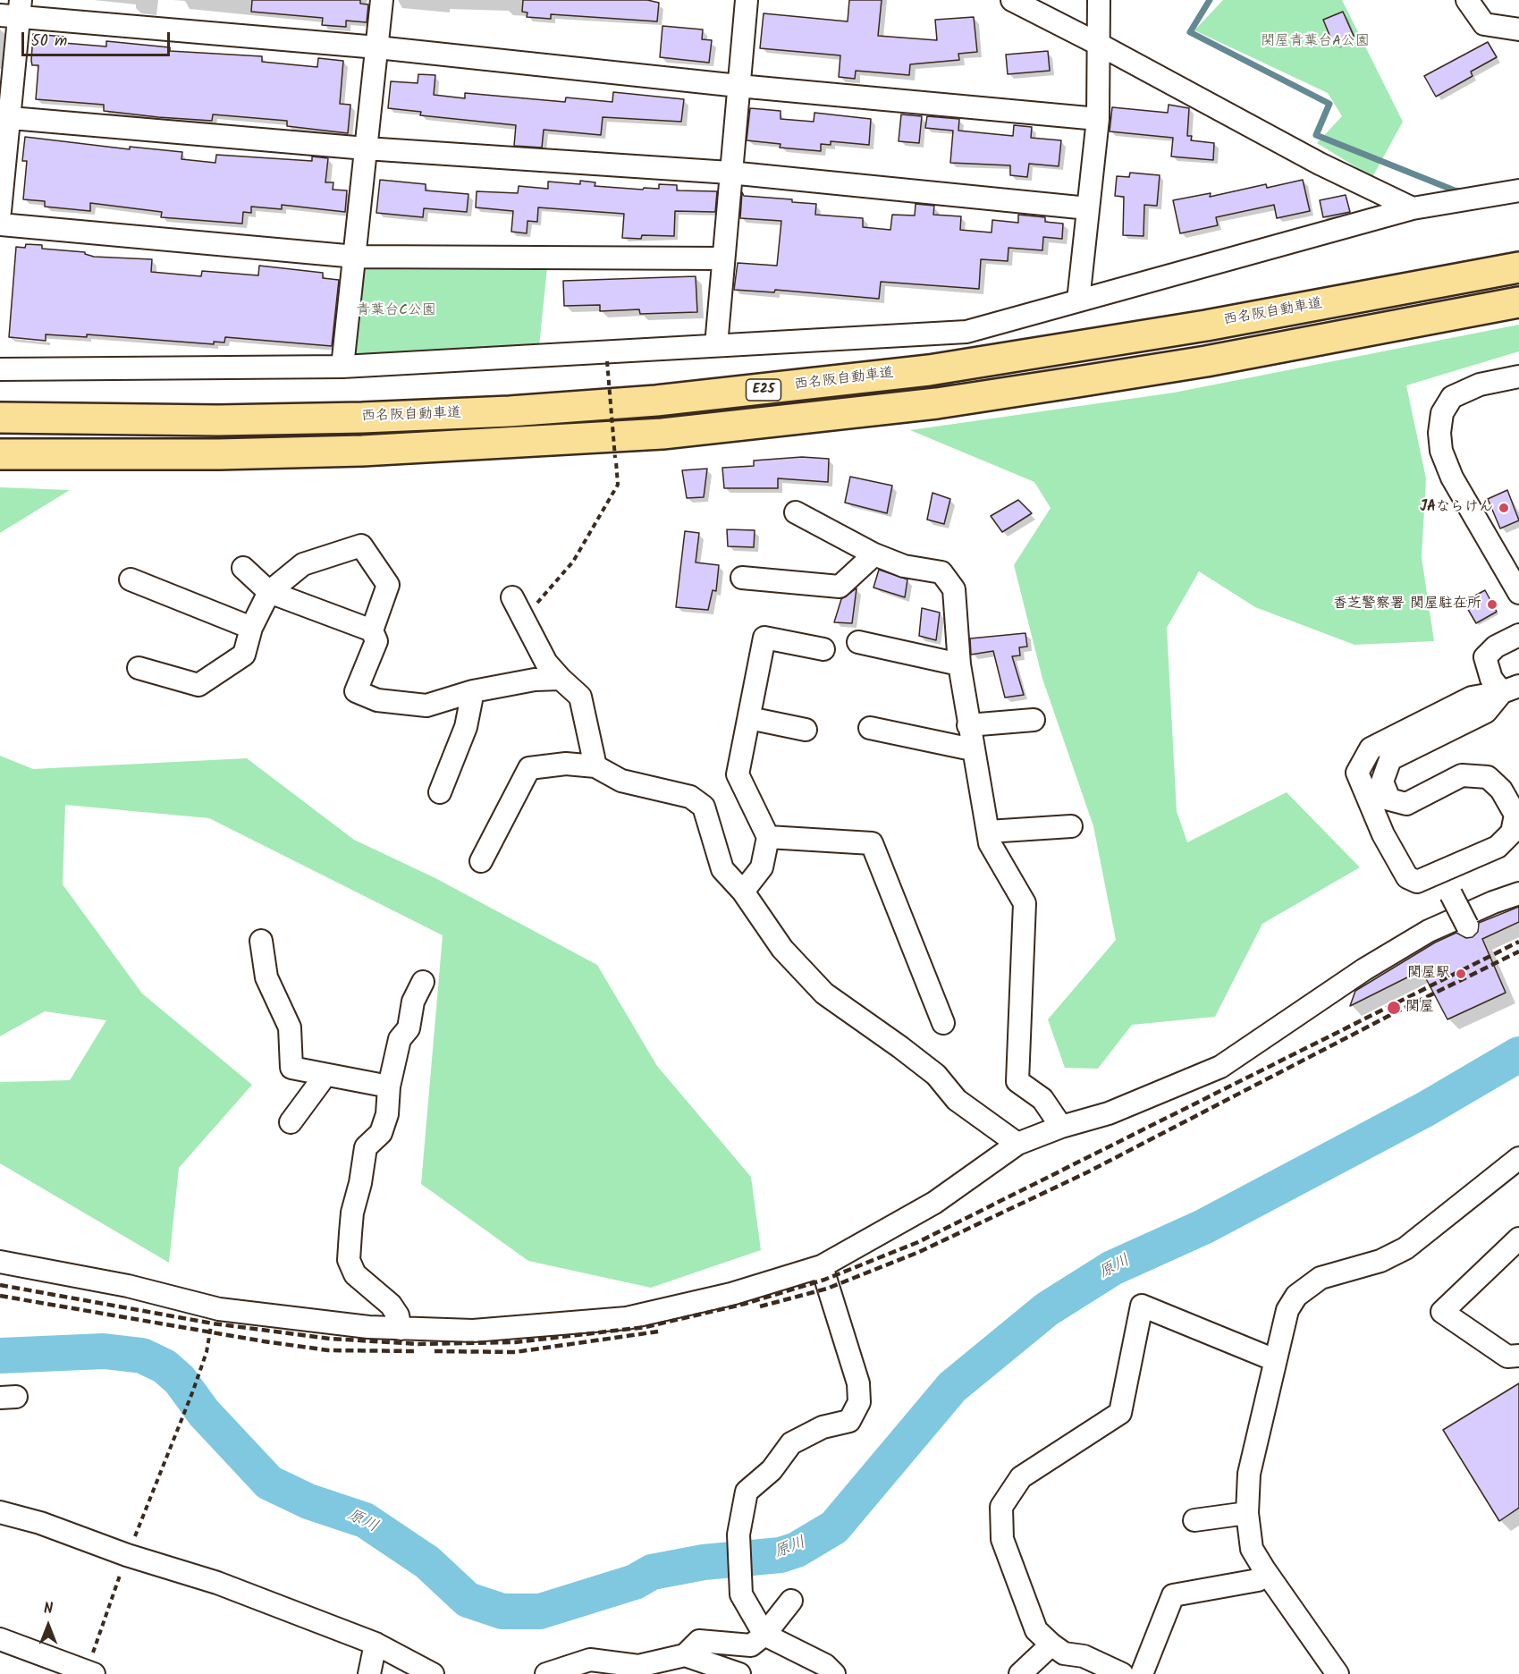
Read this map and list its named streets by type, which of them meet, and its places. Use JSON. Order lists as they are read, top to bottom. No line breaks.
{"streets":{"highway":["西名阪自動車道","E25"]},"water":["原川"],"parks":["関屋青葉台A公園","青葉台C公園"],"places":["JAならけん","香芝警察署 関屋駐在所","関屋駅","関屋"],"scale_bar":"50 m","north":"top"}
